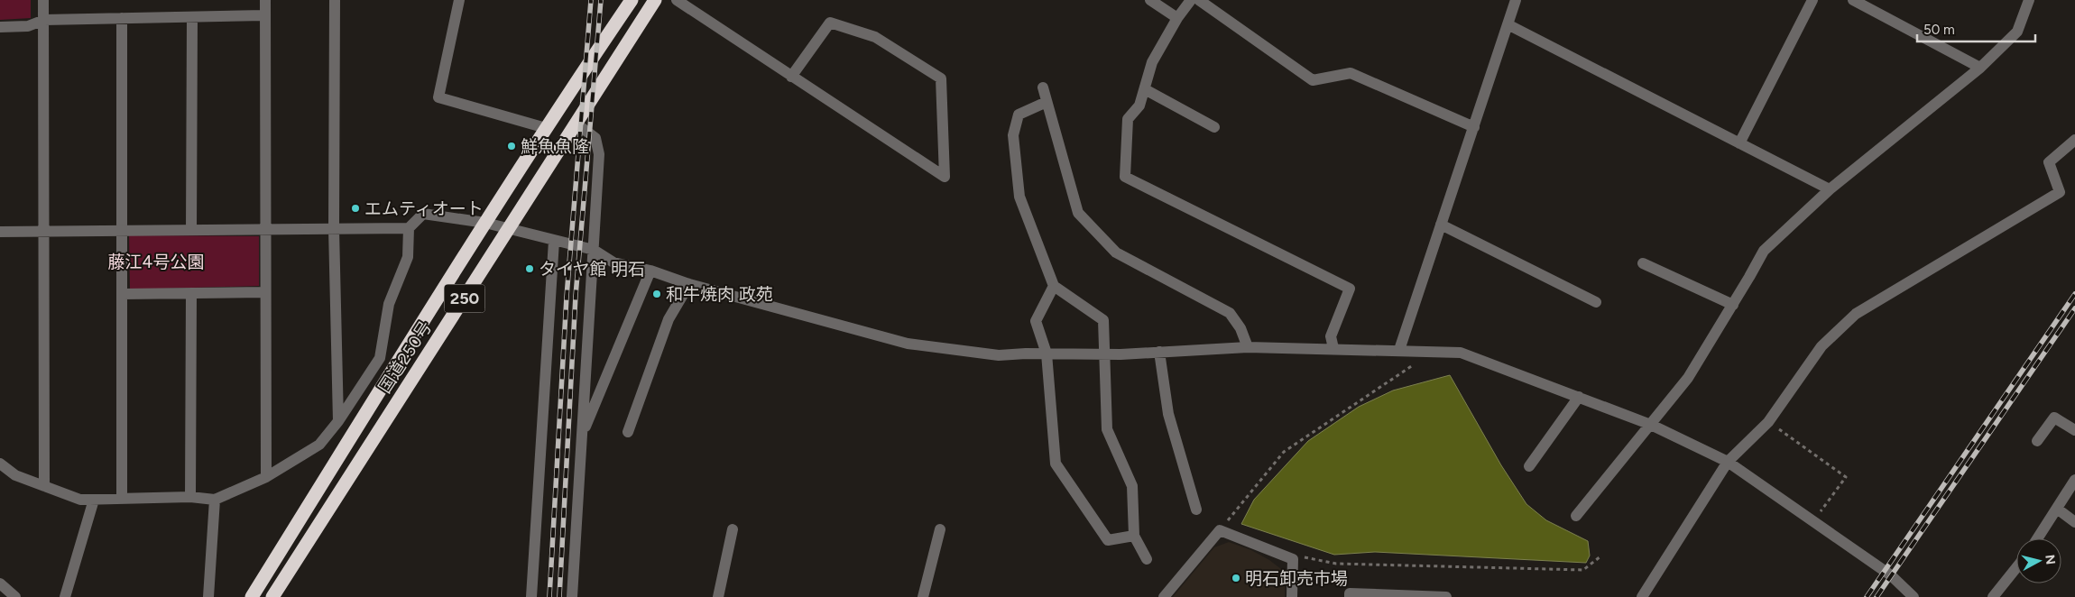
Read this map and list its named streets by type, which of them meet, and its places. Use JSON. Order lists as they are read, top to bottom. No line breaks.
{"streets":{"highway":["250","国道250号"]},"parks":["藤江4号公園"],"places":["鮮魚魚隆","エムティオート","タイヤ館 明石","和牛焼肉 政苑","明石卸売市場"],"scale_bar":"50 m","north":"right"}
